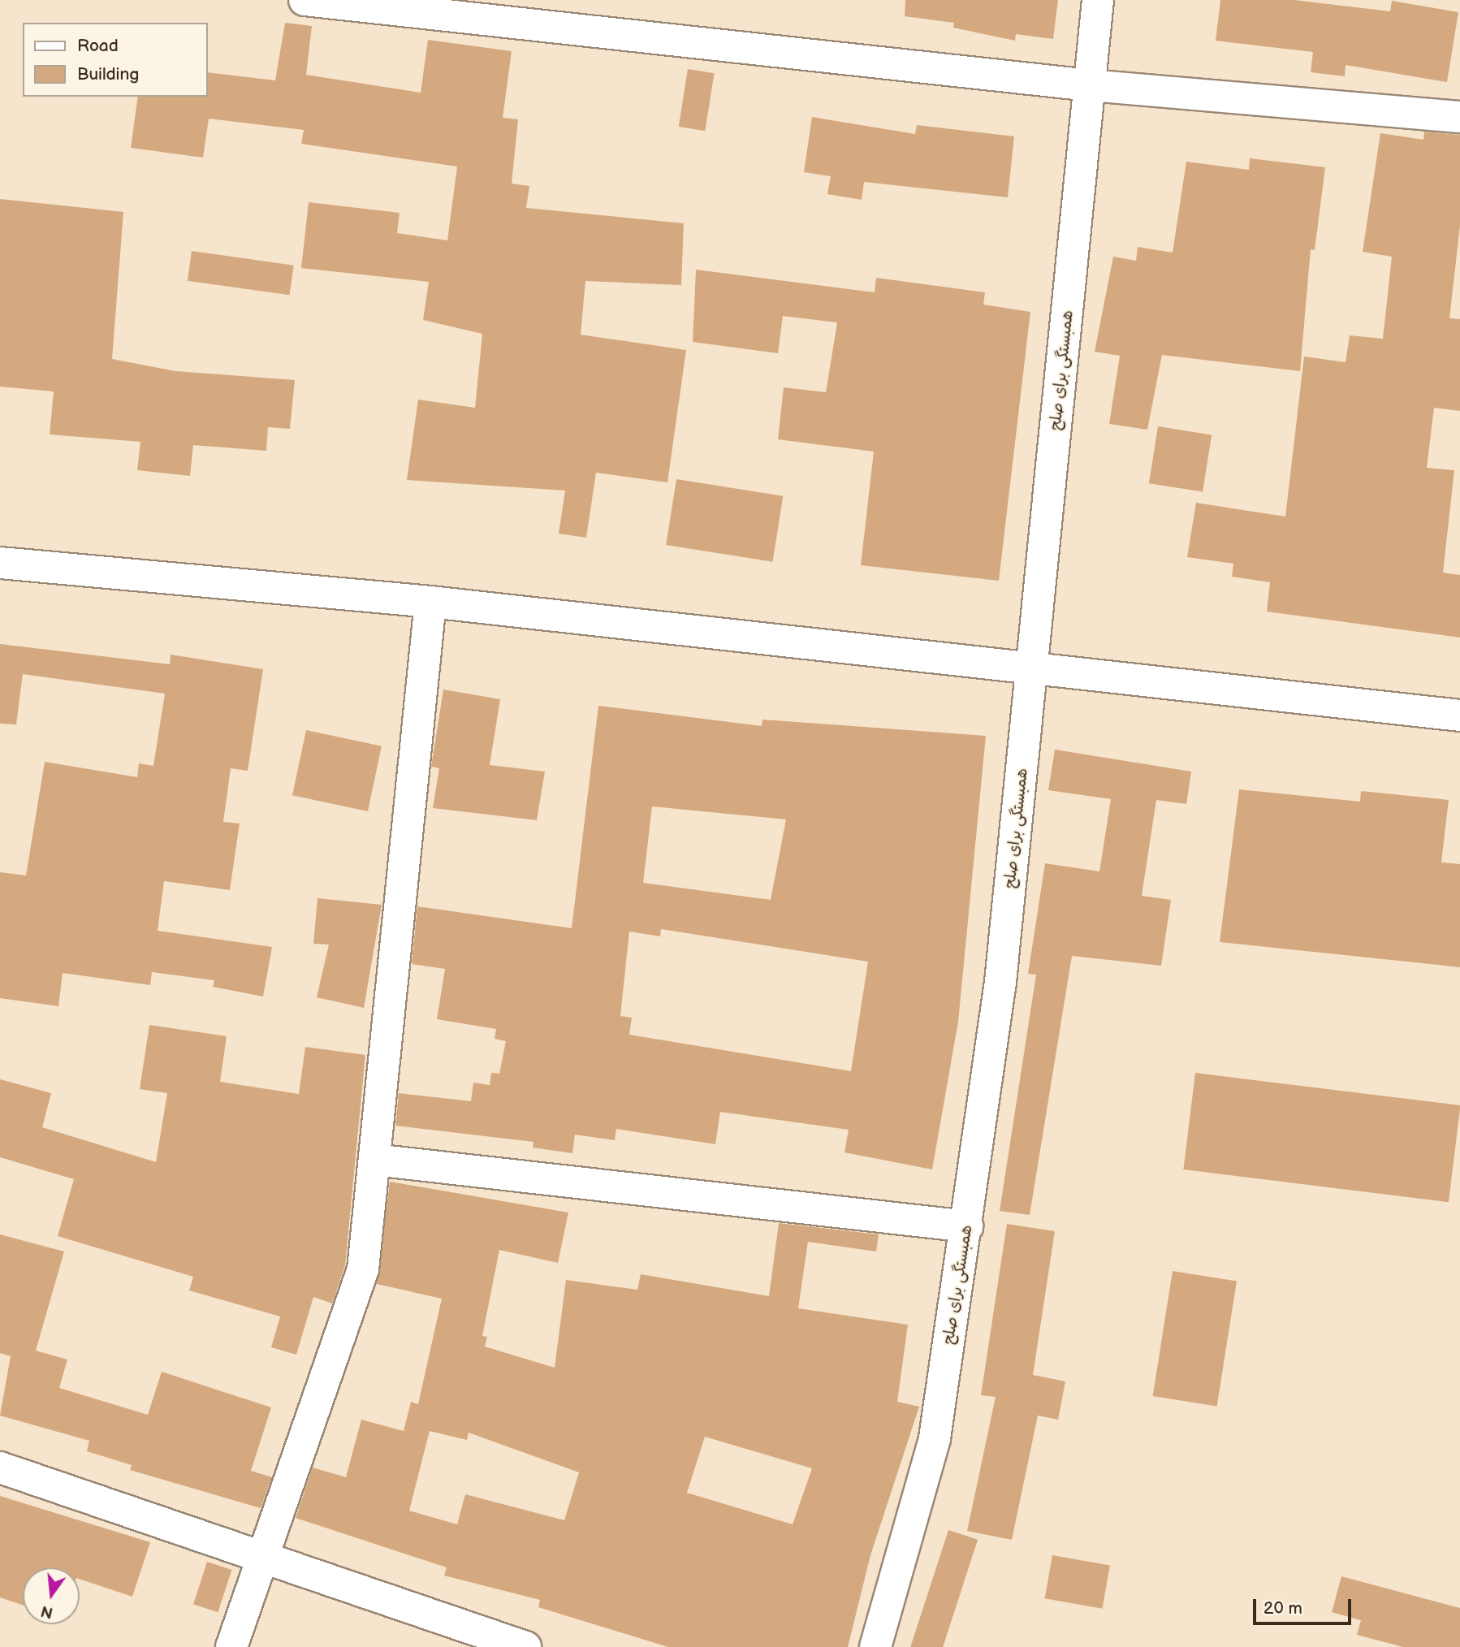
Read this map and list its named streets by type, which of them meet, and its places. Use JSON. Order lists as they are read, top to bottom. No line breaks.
{"streets":{"street":["همبستگی برای صلح"]},"legend":["Road","Building"],"scale_bar":"20 m","north":"bottom"}
